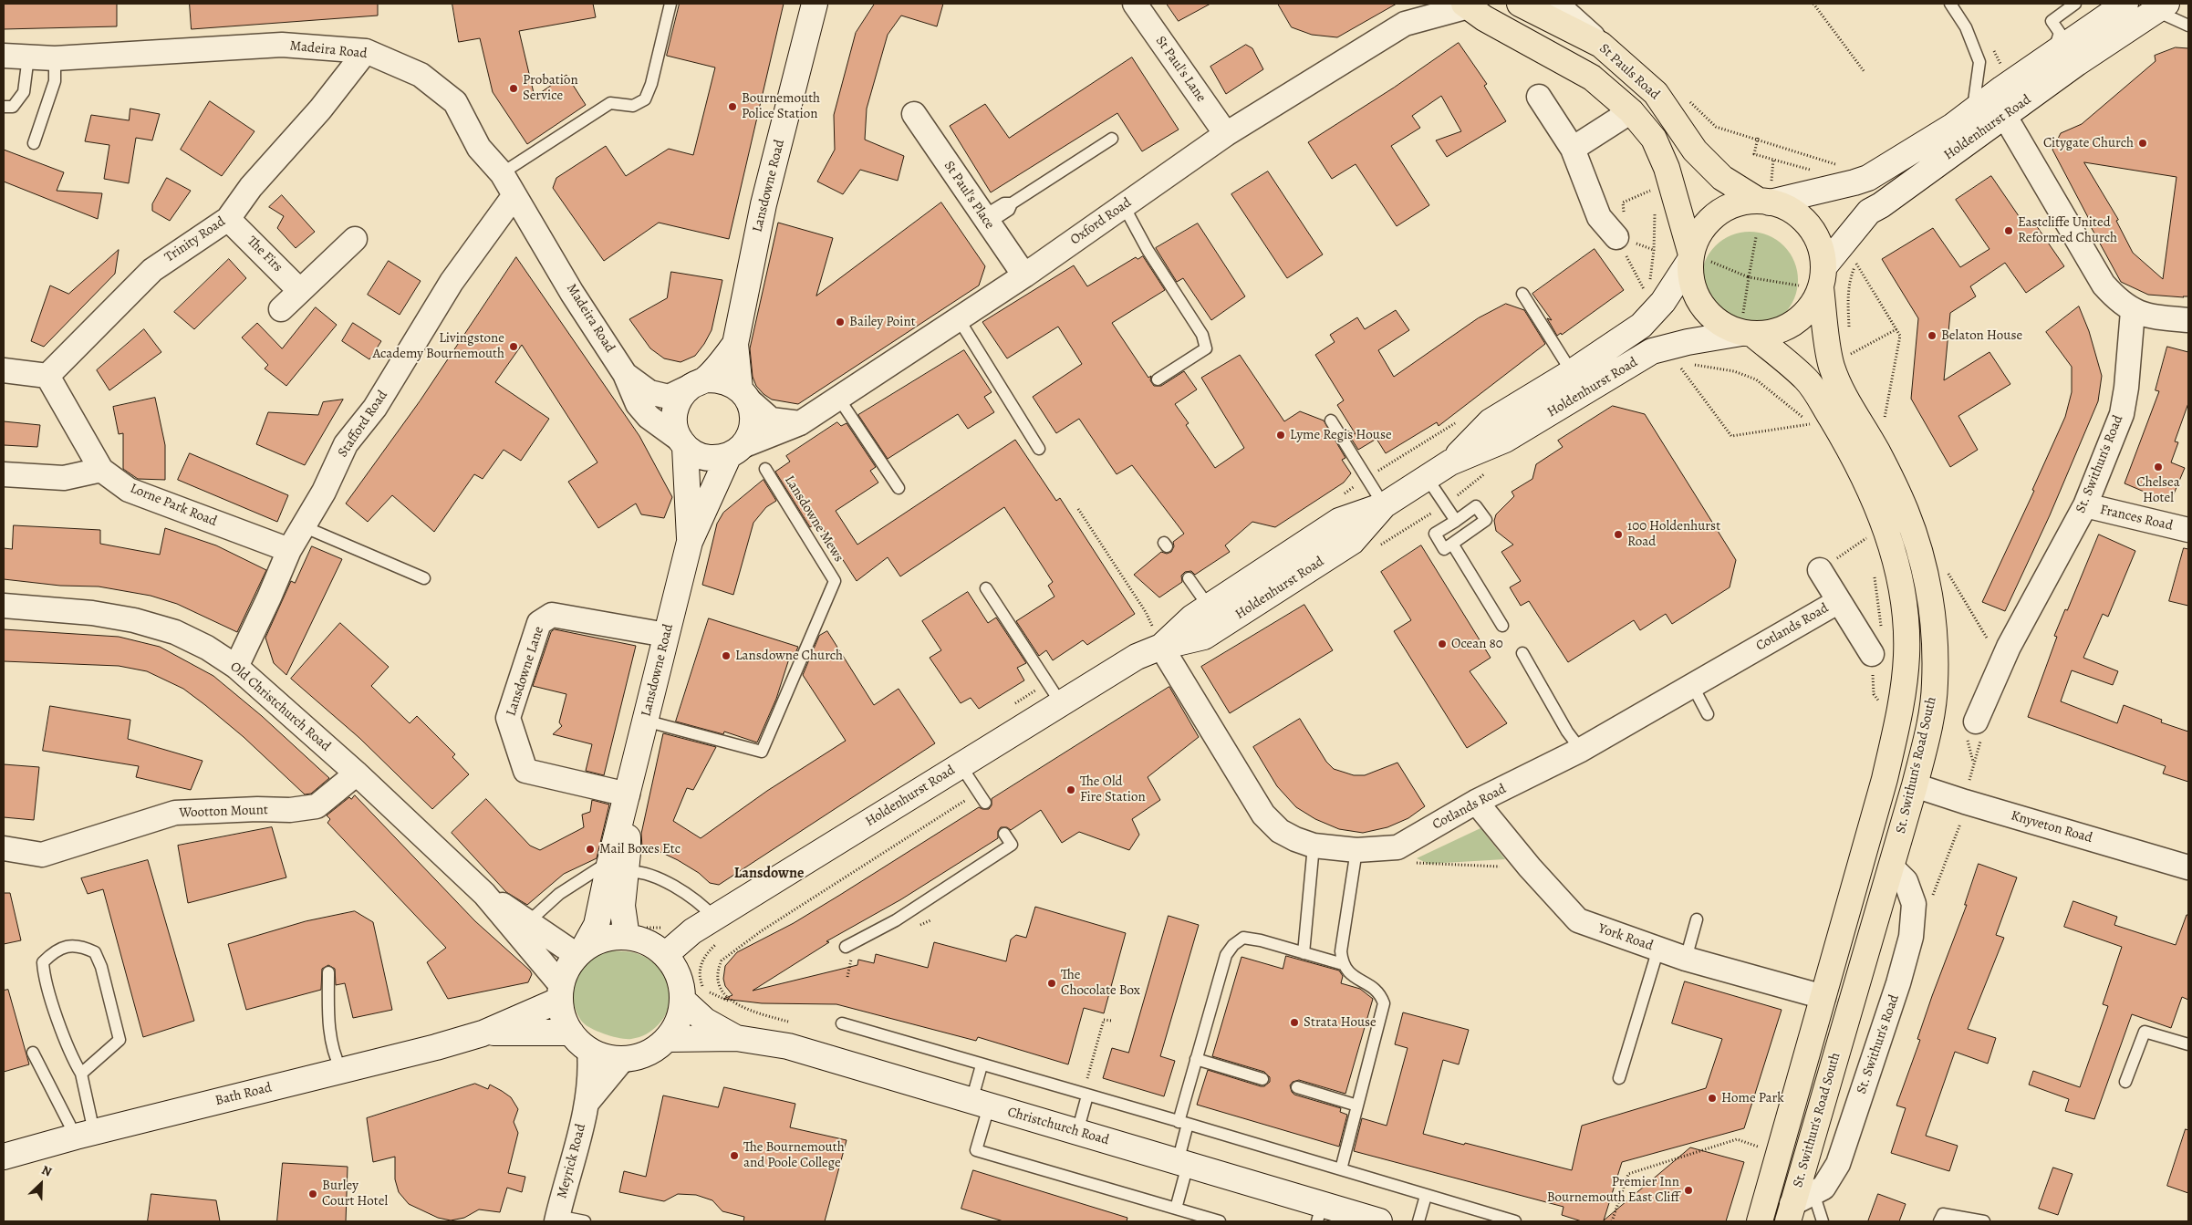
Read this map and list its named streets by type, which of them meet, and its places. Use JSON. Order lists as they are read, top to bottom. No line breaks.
{"streets":{"main road":["St Pauls Road","Holdenhurst Road","Lansdowne Road","St. Swithun's Road South","Bath Road","Christchurch Road"],"street":["Madeira Road","St Paul's Lane","St Paul's Place","Oxford Road","Trinity Road","The Firs","Stafford Road","St. Swithun's Road","Lorne Park Road","Frances Road","Cotlands Road","Lansdowne Lane","Old Christchurch Road","Wootton Mount","Knyveton Road","York Road","Meyrick Road"],"lane":["Lansdowne Mews"]},"crossings":[["Madeira Road","Lansdowne Road"],["Madeira Road","Oxford Road"],["Madeira Road","Trinity Road"],["Madeira Road","Stafford Road"],["St Paul's Lane","Oxford Road"],["St Pauls Road","Holdenhurst Road"],["St Pauls Road","Oxford Road"],["St Pauls Road","St. Swithun's Road South"],["Holdenhurst Road","Lansdowne Road"],["Holdenhurst Road","Cotlands Road"],["Holdenhurst Road","Old Christchurch Road"],["Holdenhurst Road","St. Swithun's Road South"],["Holdenhurst Road","Bath Road"],["Holdenhurst Road","Christchurch Road"],["Holdenhurst Road","Meyrick Road"],["Lansdowne Road","Oxford Road"],["Lansdowne Road","Lansdowne Mews"],["Lansdowne Road","Lansdowne Lane"],["Lansdowne Road","Old Christchurch Road"],["Lansdowne Road","Bath Road"],["Lansdowne Road","Christchurch Road"],["Lansdowne Road","Meyrick Road"],["St Paul's Place","Oxford Road"],["Trinity Road","The Firs"],["Trinity Road","Lorne Park Road"],["Stafford Road","Lorne Park Road"],["Stafford Road","Old Christchurch Road"],["St. Swithun's Road","Frances Road"],["St. Swithun's Road","St. Swithun's Road South"],["Cotlands Road","York Road"],["Old Christchurch Road","Wootton Mount"],["Old Christchurch Road","Bath Road"],["Old Christchurch Road","Christchurch Road"],["Old Christchurch Road","Meyrick Road"],["St. Swithun's Road South","Knyveton Road"],["St. Swithun's Road South","York Road"],["Bath Road","Christchurch Road"],["Bath Road","Meyrick Road"],["Christchurch Road","Meyrick Road"]],"districts":["Lansdowne"],"places":["Probation Service","Bournemouth Police Station","Citygate Church","Eastcliffe United Reformed Church","Bailey Point","Belaton House","Livingstone Academy Bournemouth","Lyme Regis House","Chelsea Hotel","100 Holdenhurst Road","Ocean 80","Lansdowne Church","The Old Fire Station","Mail Boxes Etc","The Chocolate Box","Strata House","Home Park","The Bournemouth and Poole College","Premier Inn Bournemouth East Cliff","Burley Court Hotel"],"north":"top right"}
